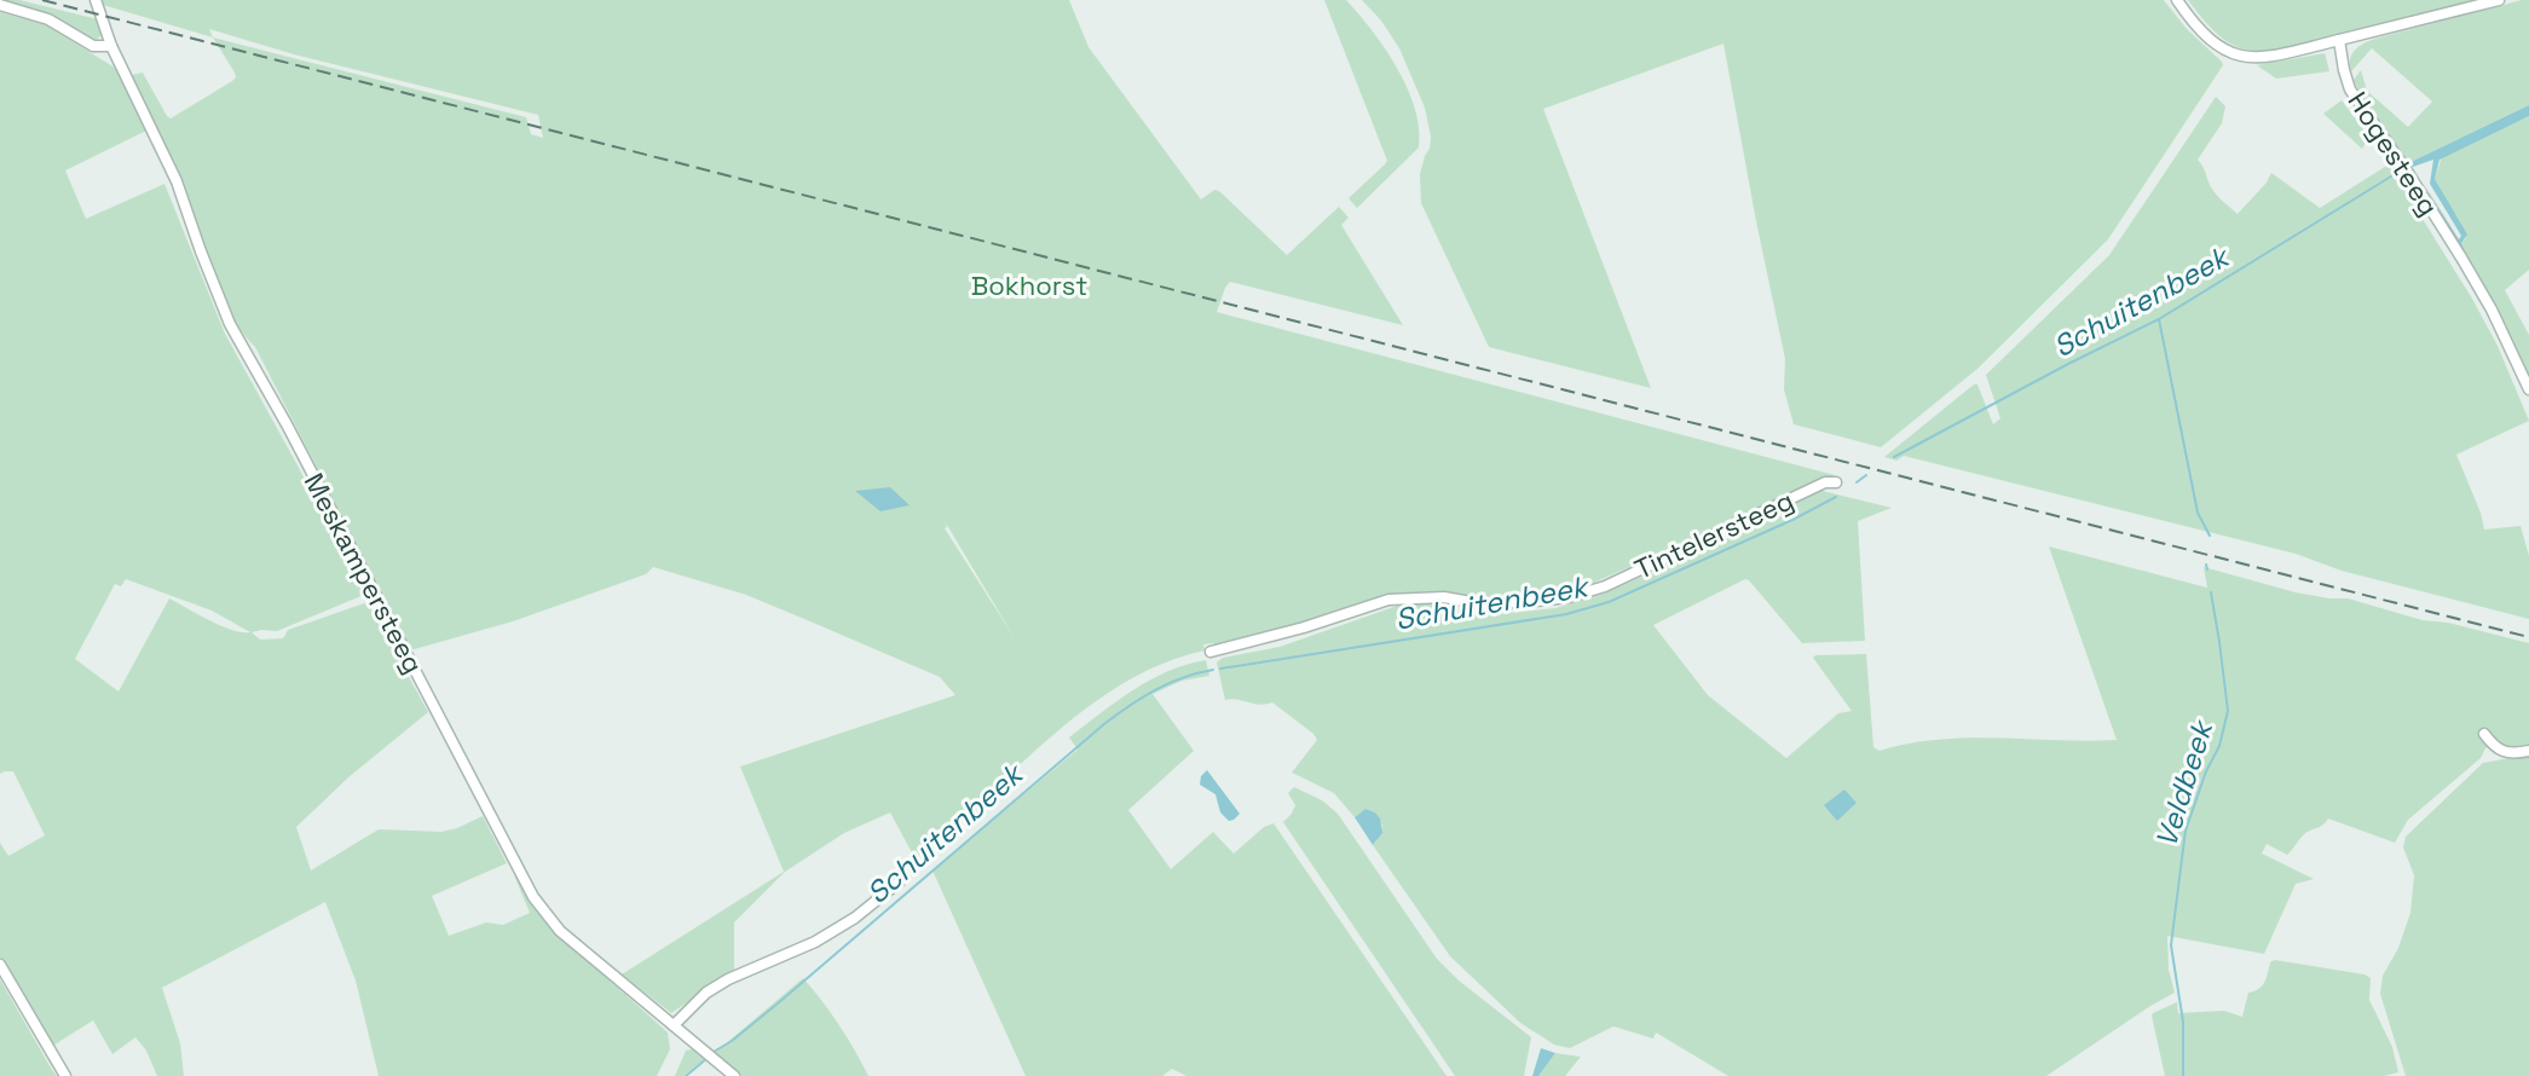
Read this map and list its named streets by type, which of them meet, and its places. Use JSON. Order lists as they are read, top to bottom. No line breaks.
{"streets":{"street":["Hogesteeg","Tintelersteeg","Meskampersteeg"]},"water":["Schuitenbeek","Veldbeek"],"parks":["Bokhorst"]}
